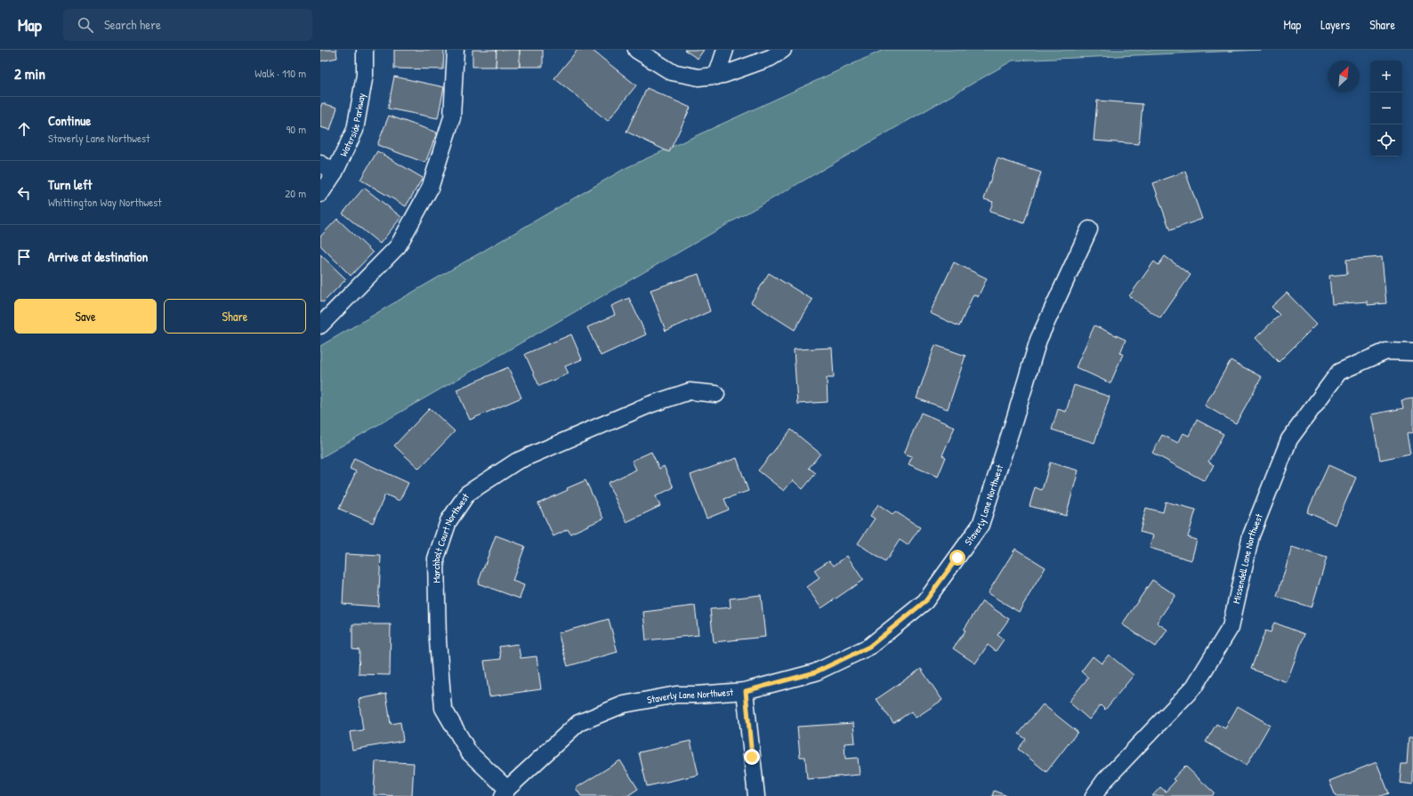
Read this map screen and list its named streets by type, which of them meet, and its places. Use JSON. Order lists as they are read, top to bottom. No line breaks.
{"streets":{"street":["Waterside Parkway","Staverly Lane Northwest","Marchbolt Court Northwest","Missendell Lane Northwest"]},"crossings":[["Staverly Lane Northwest","Marchbolt Court Northwest"]],"north":"top right","page":{"header":"Map","search":"Search here","nav":["Map","Layers","Share"],"heading":["2 min","Walk · 110 m"],"map_buttons":["+","−"],"list":[["Continue","Staverly Lane Northwest","90 m"],["Turn left","Whittington Way Northwest","20 m"],"Arrive at destination"],"buttons":["Save","Share"]}}
